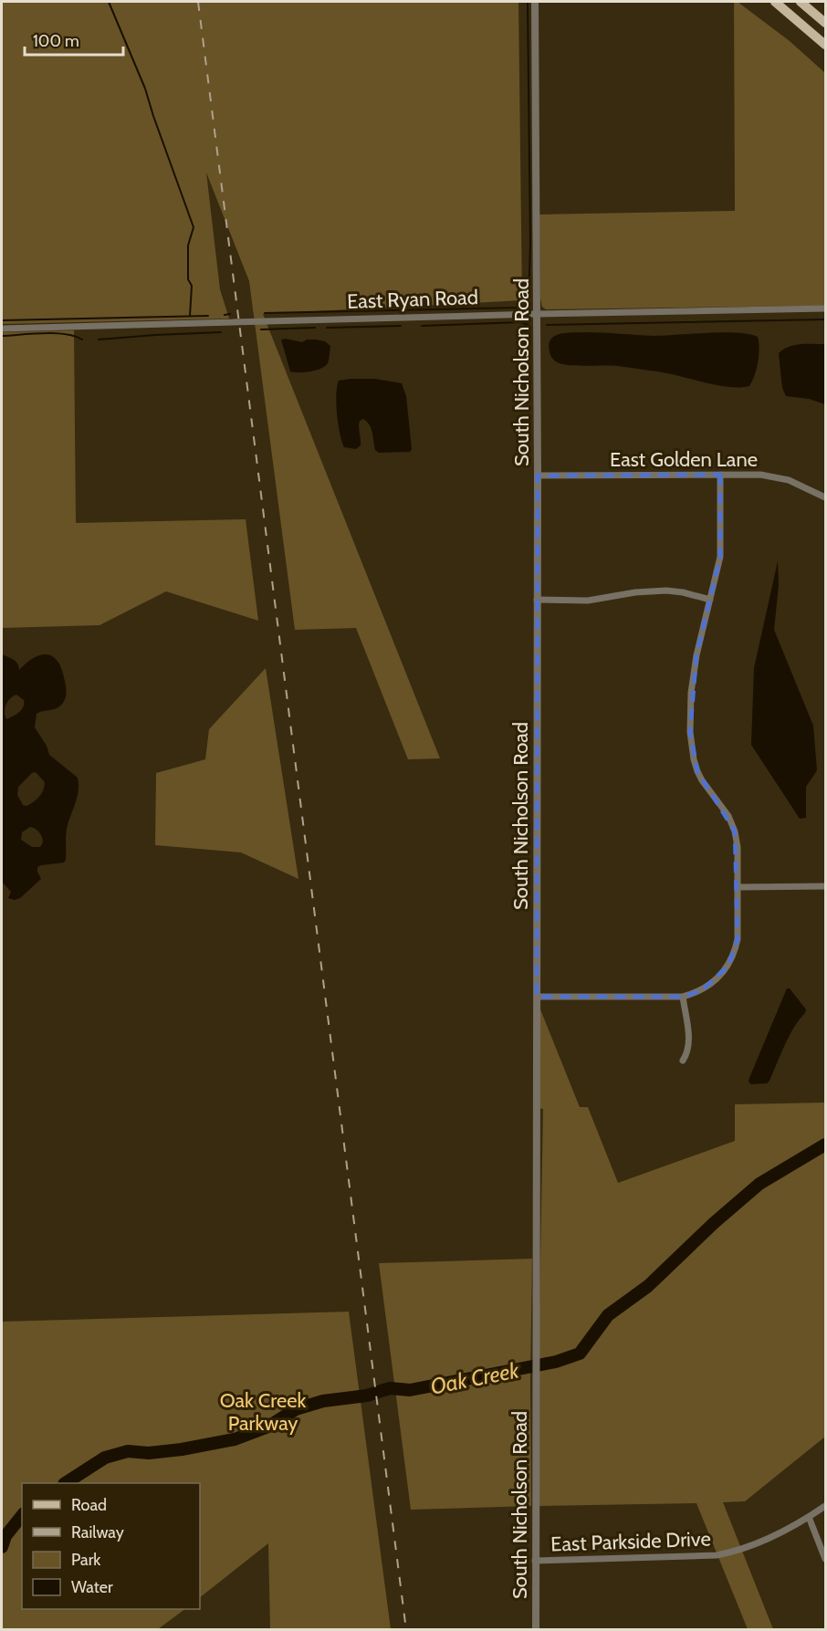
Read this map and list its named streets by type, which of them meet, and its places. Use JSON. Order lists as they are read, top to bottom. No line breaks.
{"streets":{"street":["East Ryan Road","South Nicholson Road","East Golden Lane","East Parkside Drive"]},"crossings":[["East Ryan Road","South Nicholson Road"],["South Nicholson Road","East Golden Lane"],["South Nicholson Road","East Parkside Drive"]],"water":["Oak Creek"],"parks":["Oak Creek Parkway"],"legend":["Road","Railway","Park","Water"],"scale_bar":"100 m"}
